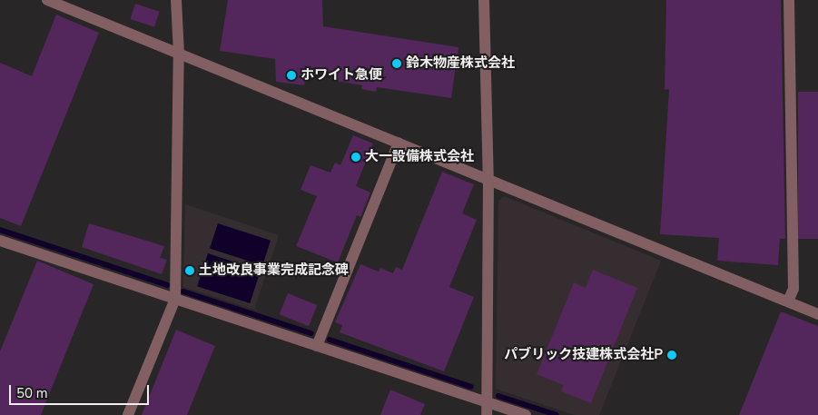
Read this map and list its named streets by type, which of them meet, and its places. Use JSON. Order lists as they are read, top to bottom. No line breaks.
{"places":["鈴木物産株式会社","ホワイト急便","大一設備株式会社","土地改良事業完成記念碑","パブリック技建株式会社P"],"scale_bar":"50 m"}
